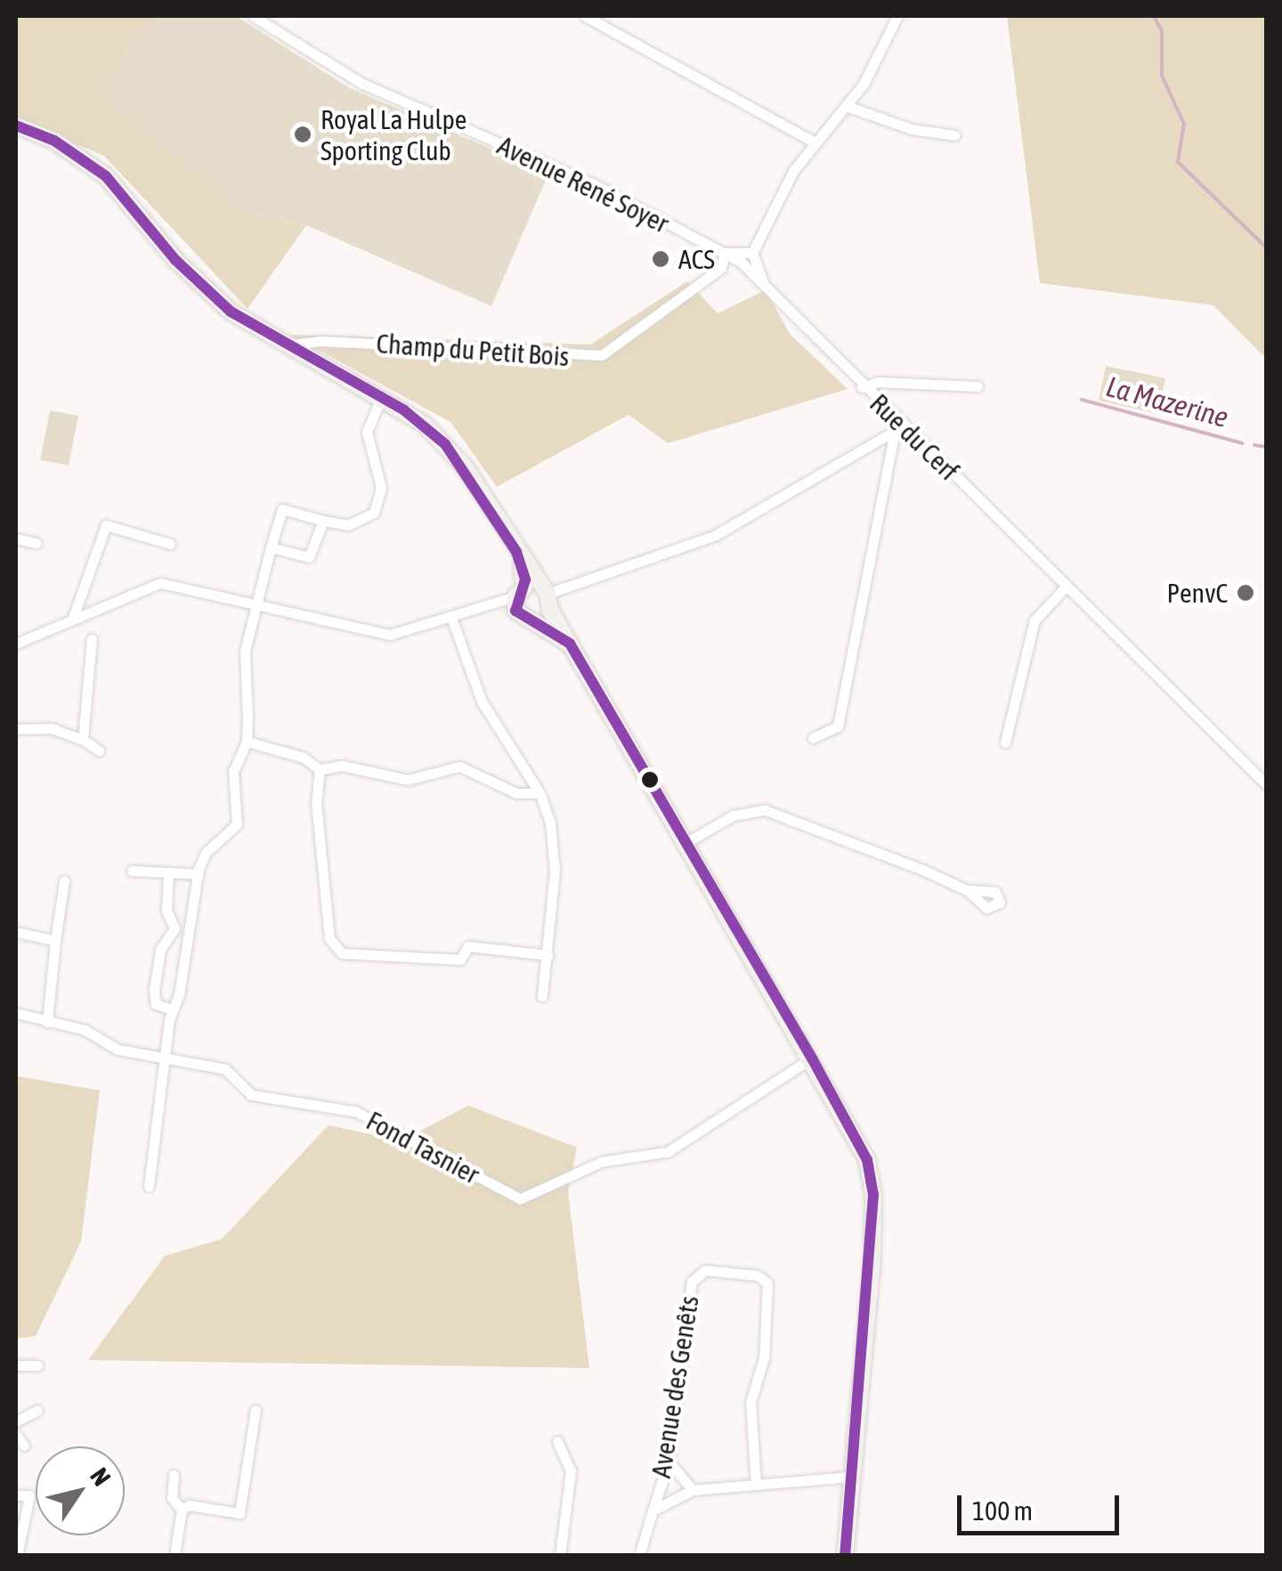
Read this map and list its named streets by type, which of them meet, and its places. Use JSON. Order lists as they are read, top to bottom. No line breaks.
{"streets":{"street":["Avenue René Soyer","Champ du Petit Bois","Rue du Cerf","Fond Tasnier","Avenue des Genêts"]},"crossings":[["Avenue René Soyer","Champ du Petit Bois"],["Avenue René Soyer","Rue du Cerf"]],"water":["La Mazerine"],"places":["Royal La Hulpe Sporting Club","ACS","PenvC"],"scale_bar":"100 m","north":"top right"}
